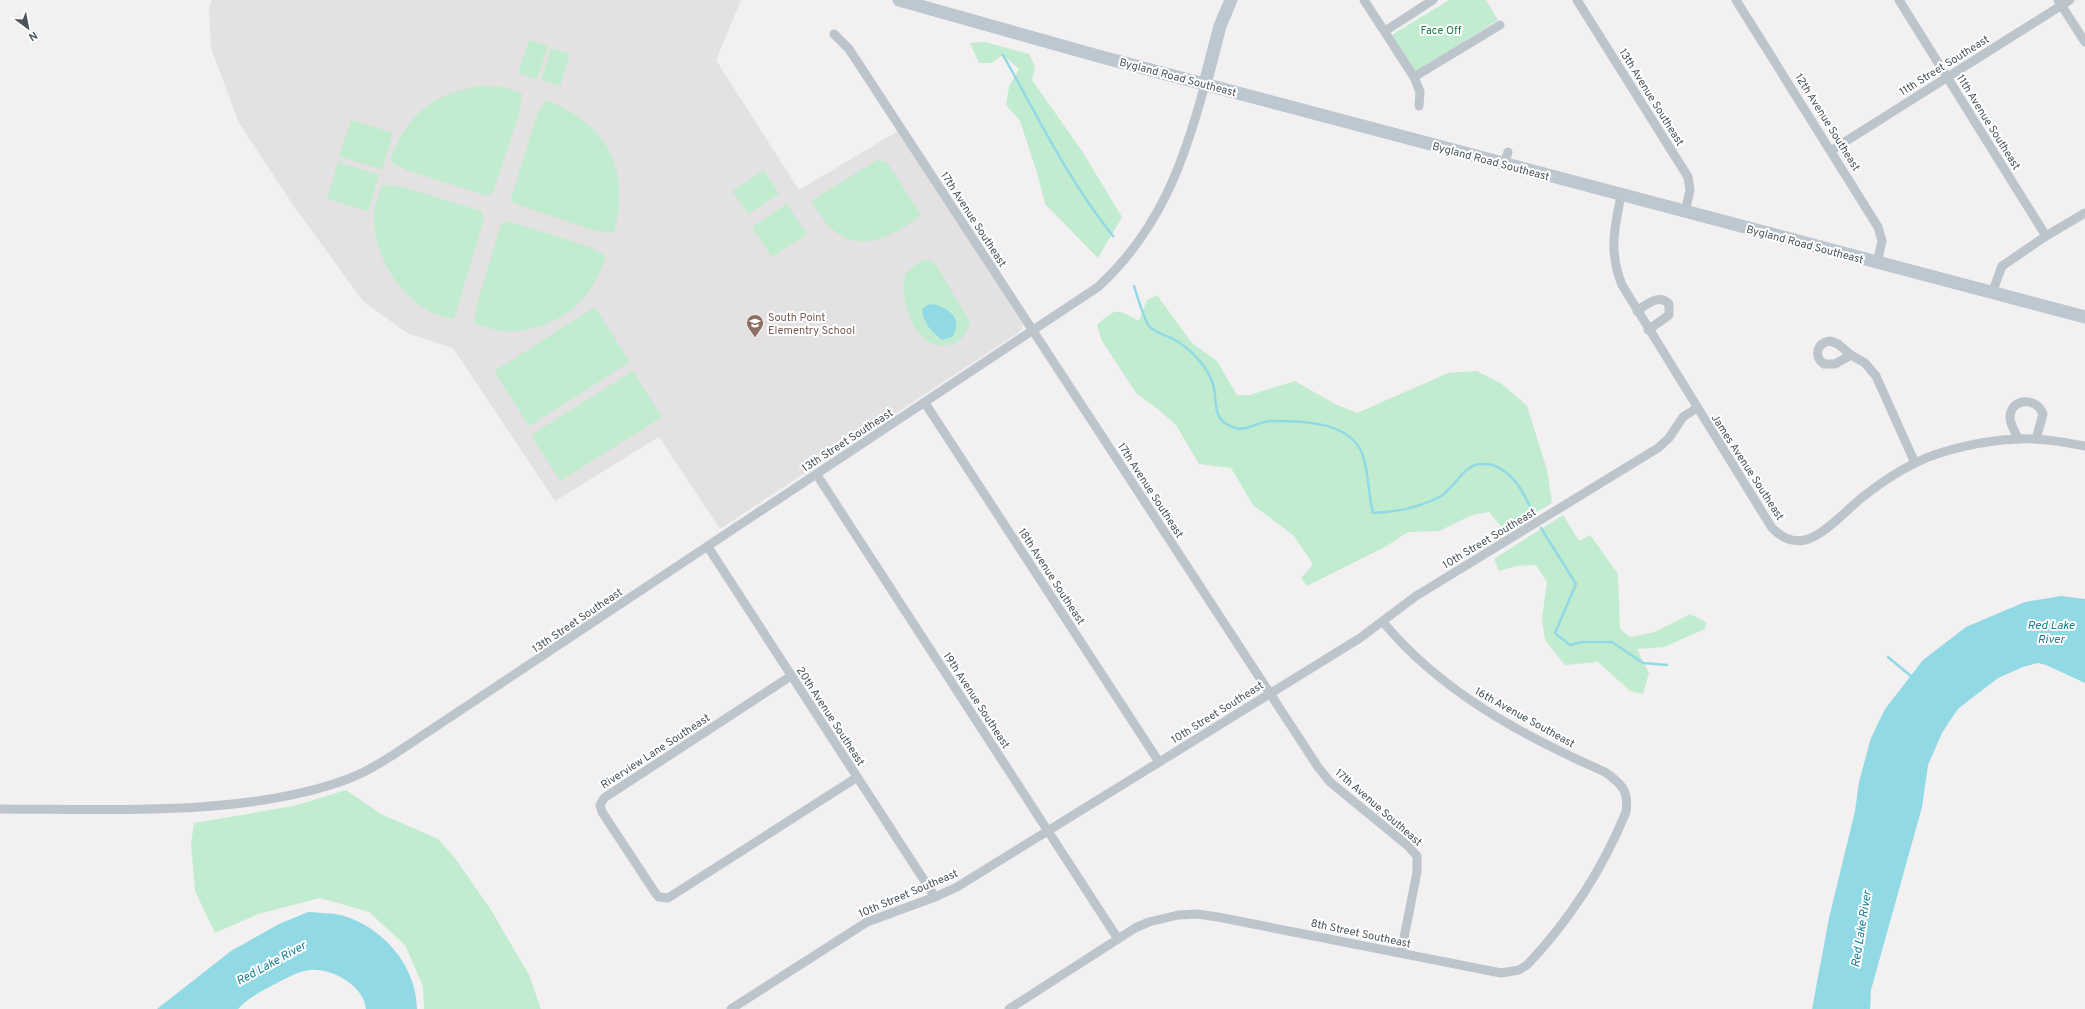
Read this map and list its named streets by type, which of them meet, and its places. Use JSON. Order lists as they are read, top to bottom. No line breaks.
{"streets":{"street":["11th Street Southeast","Bygland Road Southeast","13th Avenue Southeast","12th Avenue Southeast","11th Avenue Southeast","17th Avenue Southeast","13th Street Southeast","James Avenue Southeast","10th Street Southeast","18th Avenue Southeast","19th Avenue Southeast","20th Avenue Southeast","16th Avenue Southeast","Riverview Lane Southeast","8th Street Southeast"]},"crossings":[["11th Street Southeast","12th Avenue Southeast"],["11th Street Southeast","11th Avenue Southeast"],["Bygland Road Southeast","13th Avenue Southeast"],["Bygland Road Southeast","12th Avenue Southeast"],["Bygland Road Southeast","13th Street Southeast"],["Bygland Road Southeast","James Avenue Southeast"],["17th Avenue Southeast","13th Street Southeast"],["17th Avenue Southeast","10th Street Southeast"],["17th Avenue Southeast","8th Street Southeast"],["13th Street Southeast","18th Avenue Southeast"],["13th Street Southeast","19th Avenue Southeast"],["13th Street Southeast","20th Avenue Southeast"],["James Avenue Southeast","10th Street Southeast"],["10th Street Southeast","18th Avenue Southeast"],["10th Street Southeast","19th Avenue Southeast"],["10th Street Southeast","20th Avenue Southeast"],["10th Street Southeast","16th Avenue Southeast"],["19th Avenue Southeast","8th Street Southeast"],["20th Avenue Southeast","Riverview Lane Southeast"],["16th Avenue Southeast","8th Street Southeast"]],"water":["Red Lake River"],"parks":["Face Off"],"places":{"school or university":["South Point Elementry School"]},"north":"bottom right"}
